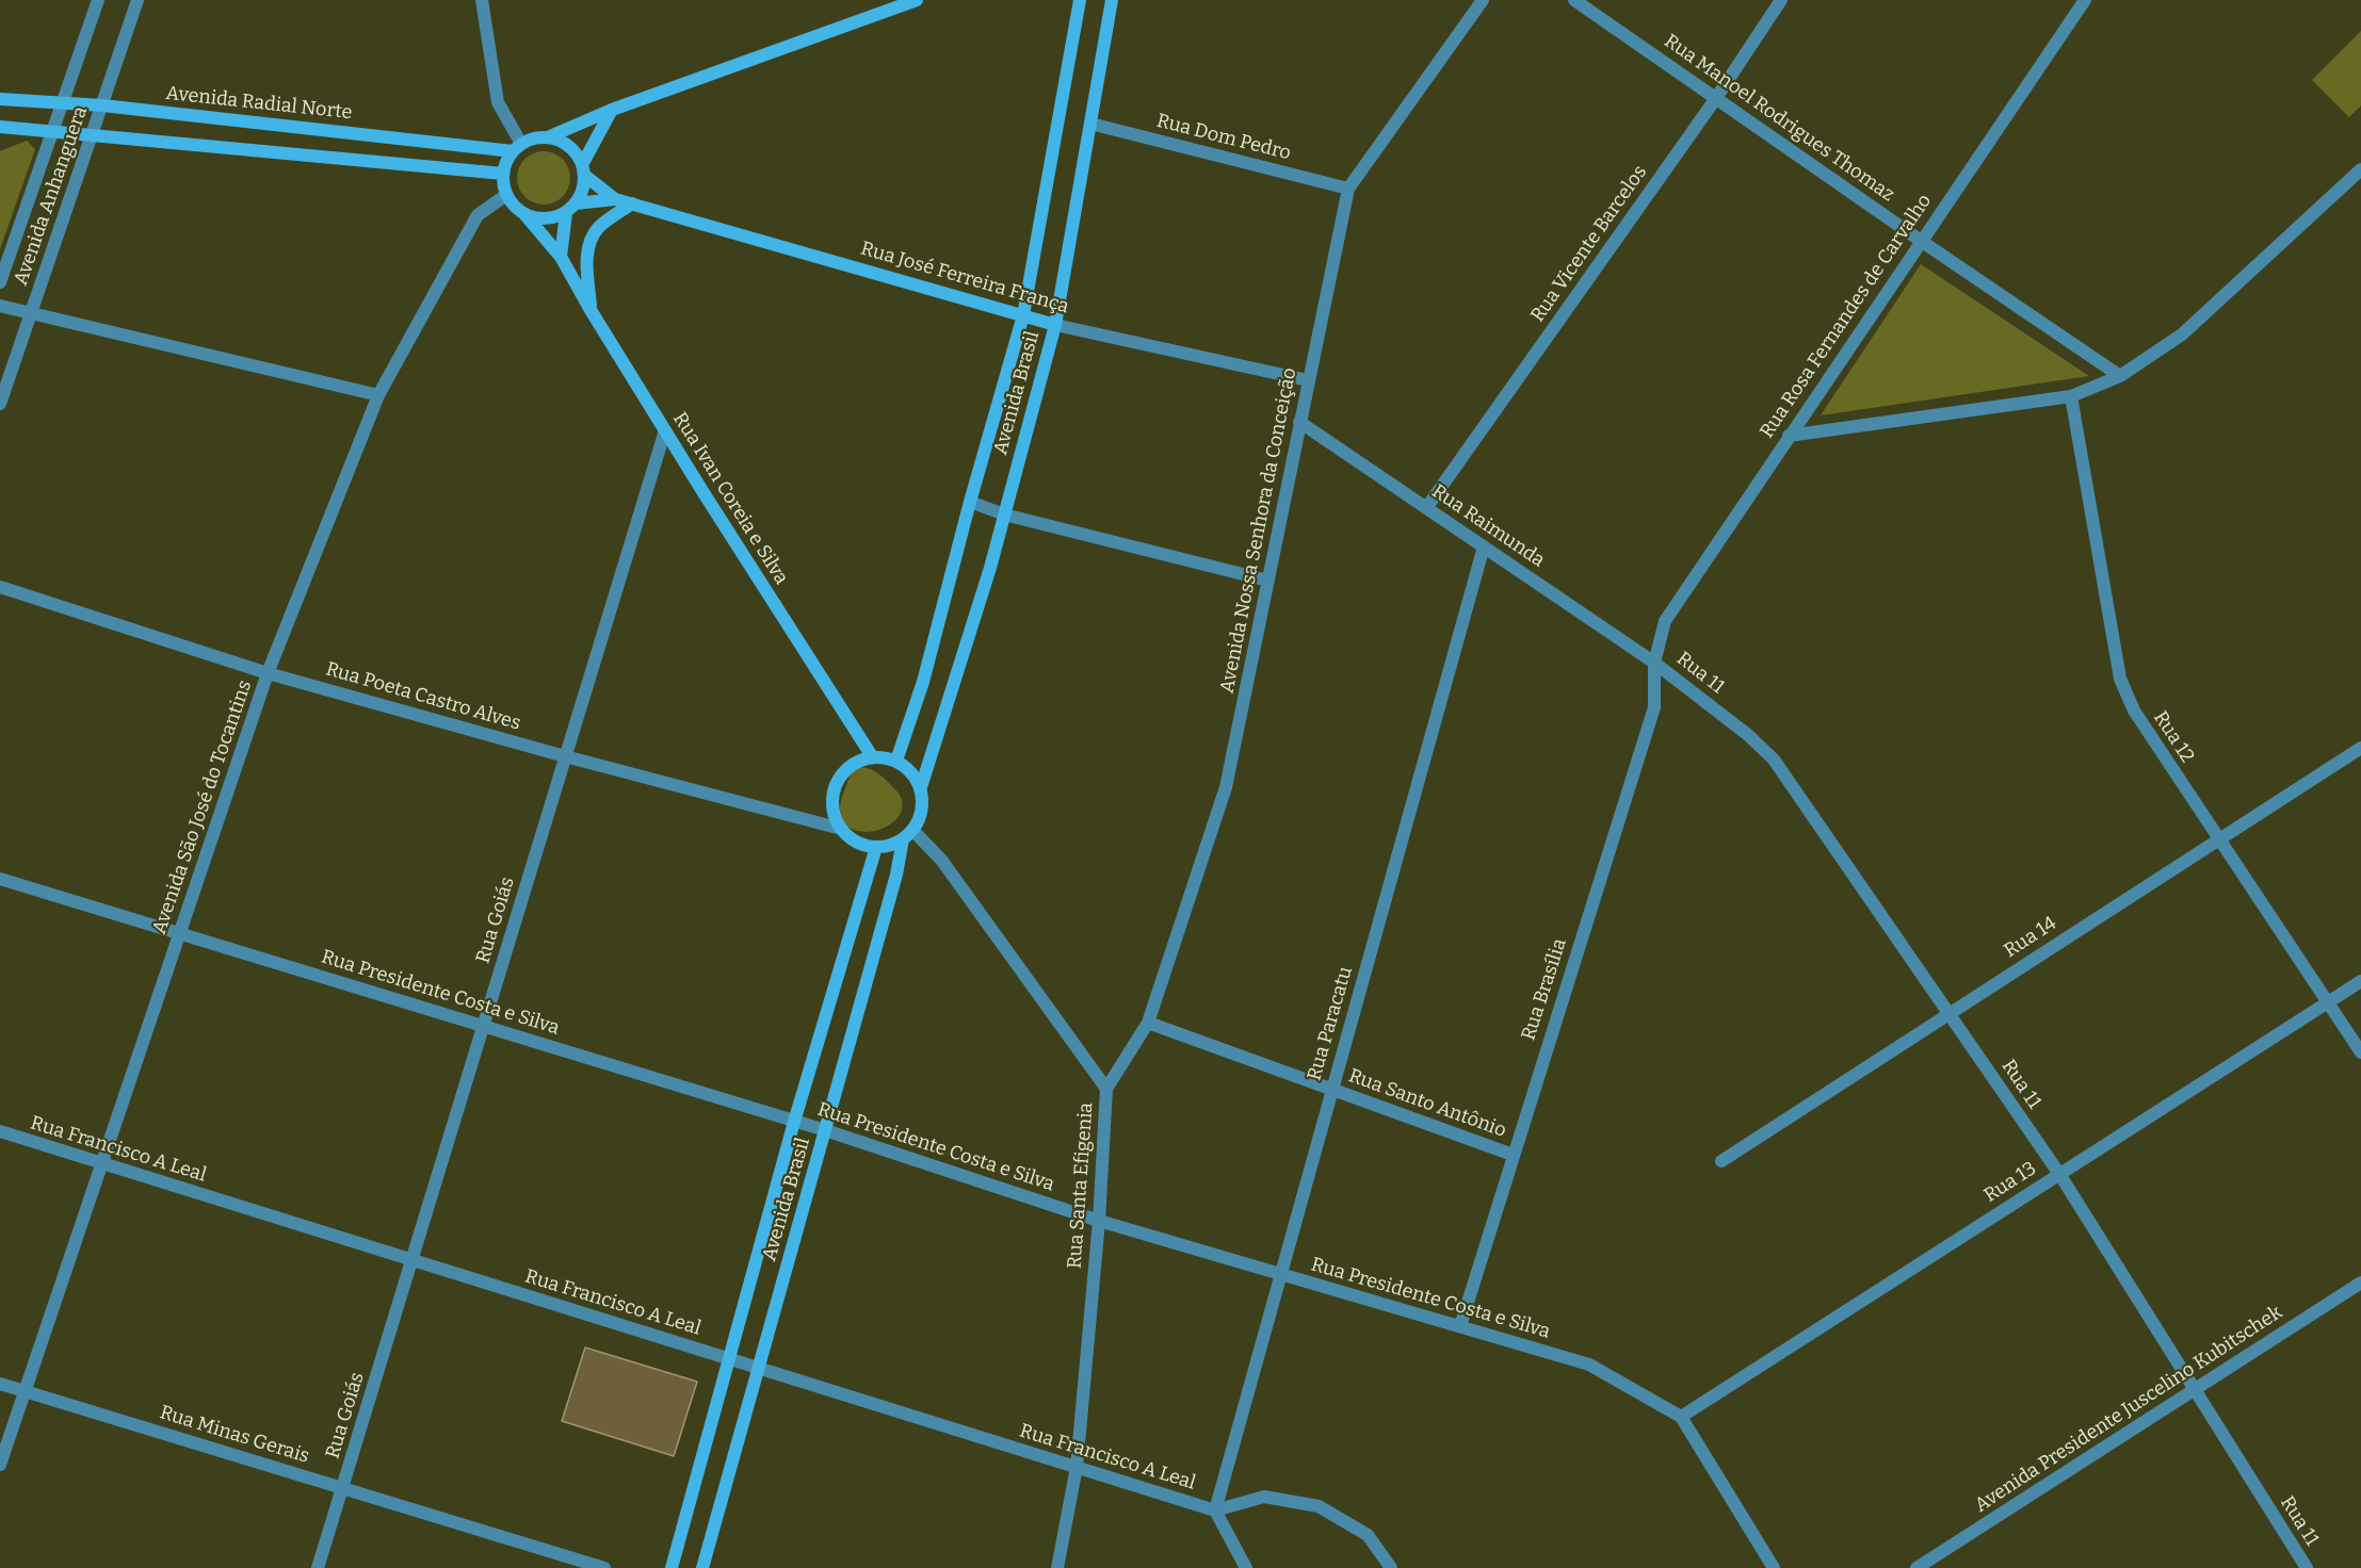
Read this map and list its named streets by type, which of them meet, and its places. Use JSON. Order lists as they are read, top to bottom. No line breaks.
{"streets":{"street":["Avenida Radial Norte","Rua Manoel Rodrigues Thomaz","Rua Dom Pedro","Avenida Anhanguera","Rua Vicente Barcelos","Rua José Ferreira França","Rua Rosa Fernandes de Carvalho","Avenida Brasil","Rua Ivan Coreia e Silva","Rua Raimunda","Avenida Nossa Senhora da Conceição","Rua 11","Rua Poeta Castro Alves","Rua 12","Avenida São José do Tocantins","Rua Goiás","Rua 14","Rua Brasília","Rua Presidente Costa e Silva","Rua Paracatu","Rua Santo Antônio","Rua Francisco A Leal","Rua 13","Rua Santa Efigenia","Avenida Presidente Juscelino Kubitschek","Rua Minas Gerais"]},"crossings":[["Avenida Radial Norte","Avenida Anhanguera"],["Avenida Radial Norte","Rua José Ferreira França"],["Avenida Radial Norte","Rua Ivan Coreia e Silva"],["Avenida Radial Norte","Avenida São José do Tocantins"],["Rua Manoel Rodrigues Thomaz","Rua Vicente Barcelos"],["Rua Manoel Rodrigues Thomaz","Rua Rosa Fernandes de Carvalho"],["Rua Dom Pedro","Avenida Brasil"],["Rua Dom Pedro","Avenida Nossa Senhora da Conceição"],["Rua Vicente Barcelos","Rua Raimunda"],["Rua José Ferreira França","Avenida Brasil"],["Rua José Ferreira França","Rua Ivan Coreia e Silva"],["Rua José Ferreira França","Avenida Nossa Senhora da Conceição"],["Rua José Ferreira França","Avenida São José do Tocantins"],["Rua Rosa Fernandes de Carvalho","Rua Raimunda"],["Rua Rosa Fernandes de Carvalho","Rua 11"],["Rua Rosa Fernandes de Carvalho","Rua Brasília"],["Avenida Brasil","Rua Ivan Coreia e Silva"],["Avenida Brasil","Rua Poeta Castro Alves"],["Avenida Brasil","Rua Presidente Costa e Silva"],["Avenida Brasil","Rua Francisco A Leal"],["Avenida Brasil","Rua Santa Efigenia"],["Rua Ivan Coreia e Silva","Rua Poeta Castro Alves"],["Rua Ivan Coreia e Silva","Avenida São José do Tocantins"],["Rua Ivan Coreia e Silva","Rua Goiás"],["Rua Ivan Coreia e Silva","Rua Santa Efigenia"],["Rua Raimunda","Avenida Nossa Senhora da Conceição"],["Rua Raimunda","Rua 11"],["Rua Raimunda","Rua Brasília"],["Rua Raimunda","Rua Paracatu"],["Avenida Nossa Senhora da Conceição","Rua Santo Antônio"],["Avenida Nossa Senhora da Conceição","Rua Santa Efigenia"],["Rua 11","Rua 14"],["Rua 11","Rua Brasília"],["Rua 11","Rua 13"],["Rua 11","Avenida Presidente Juscelino Kubitschek"],["Rua Poeta Castro Alves","Avenida São José do Tocantins"],["Rua Poeta Castro Alves","Rua Goiás"],["Rua Poeta Castro Alves","Rua Santa Efigenia"],["Rua 12","Rua 14"],["Rua 12","Rua 13"],["Avenida São José do Tocantins","Rua Presidente Costa e Silva"],["Avenida São José do Tocantins","Rua Francisco A Leal"],["Avenida São José do Tocantins","Rua Minas Gerais"],["Rua Goiás","Rua Presidente Costa e Silva"],["Rua Goiás","Rua Francisco A Leal"],["Rua Goiás","Rua Minas Gerais"],["Rua Brasília","Rua Presidente Costa e Silva"],["Rua Brasília","Rua Santo Antônio"],["Rua Presidente Costa e Silva","Rua Paracatu"],["Rua Presidente Costa e Silva","Rua 13"],["Rua Presidente Costa e Silva","Rua Santa Efigenia"],["Rua Paracatu","Rua Santo Antônio"],["Rua Paracatu","Rua Francisco A Leal"],["Rua Francisco A Leal","Rua Santa Efigenia"]]}
